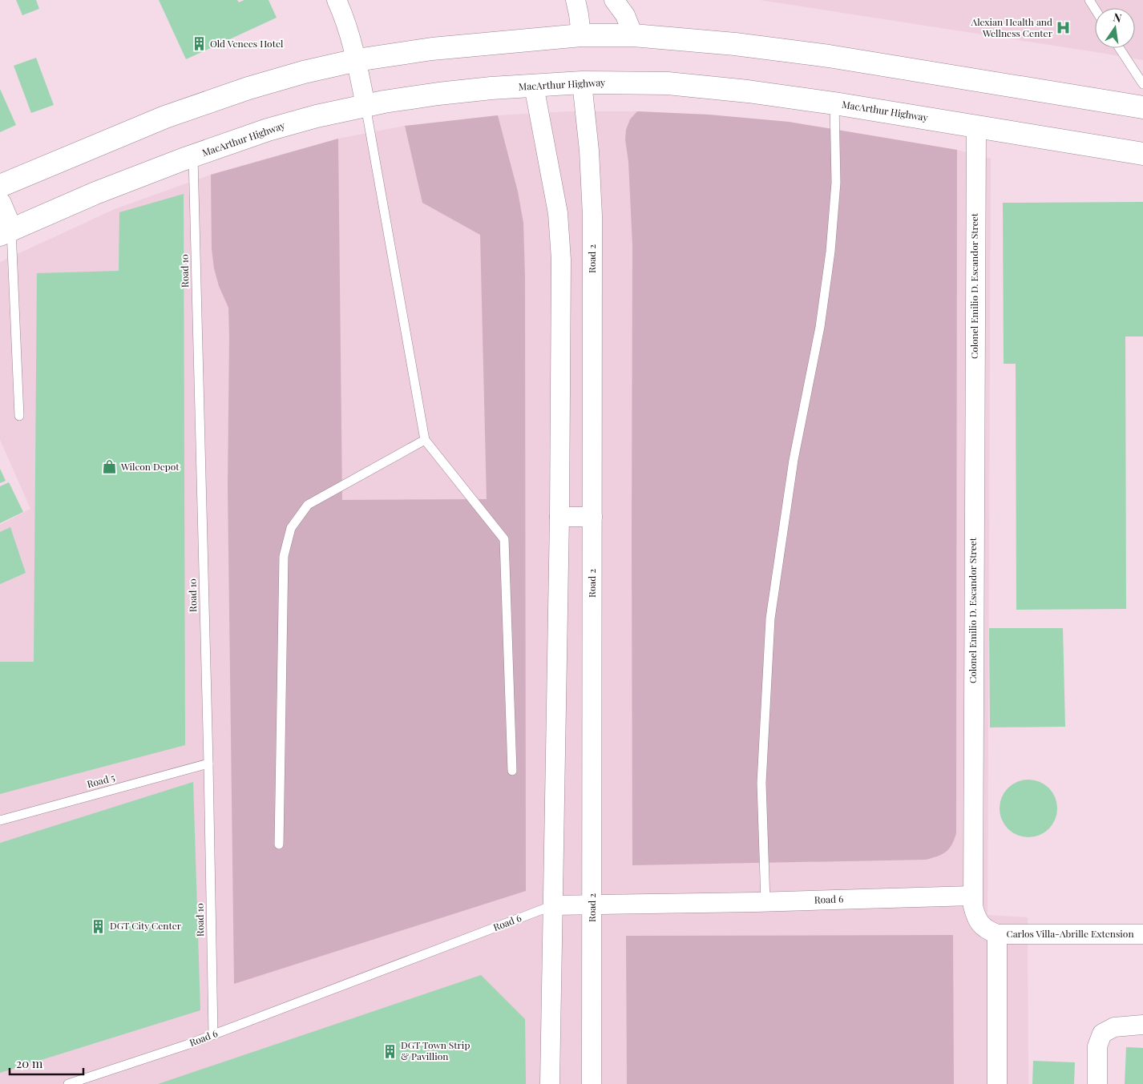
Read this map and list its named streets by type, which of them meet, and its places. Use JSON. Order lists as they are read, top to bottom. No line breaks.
{"streets":{"main road":["MacArthur Highway"],"street":["Road 2","Colonel Emilio D. Escandor Street","Road 6","Carlos Villa-Abrille Extension"],"lane":["Road 10","Road 5"]},"crossings":[["MacArthur Highway","Road 2"],["MacArthur Highway","Road 10"],["MacArthur Highway","Colonel Emilio D. Escandor Street"],["Road 2","Road 6"],["Road 10","Road 5"],["Road 10","Road 6"],["Colonel Emilio D. Escandor Street","Road 6"],["Colonel Emilio D. Escandor Street","Carlos Villa-Abrille Extension"]],"places":{"hospital":["Alexian Health and Wellness Center"],"building":["Old Venees Hotel","DGT City Center","DGT Town Strip & Pavillion"],"shop":["Wilcon Depot"]},"scale_bar":"20 m","north":"top"}
